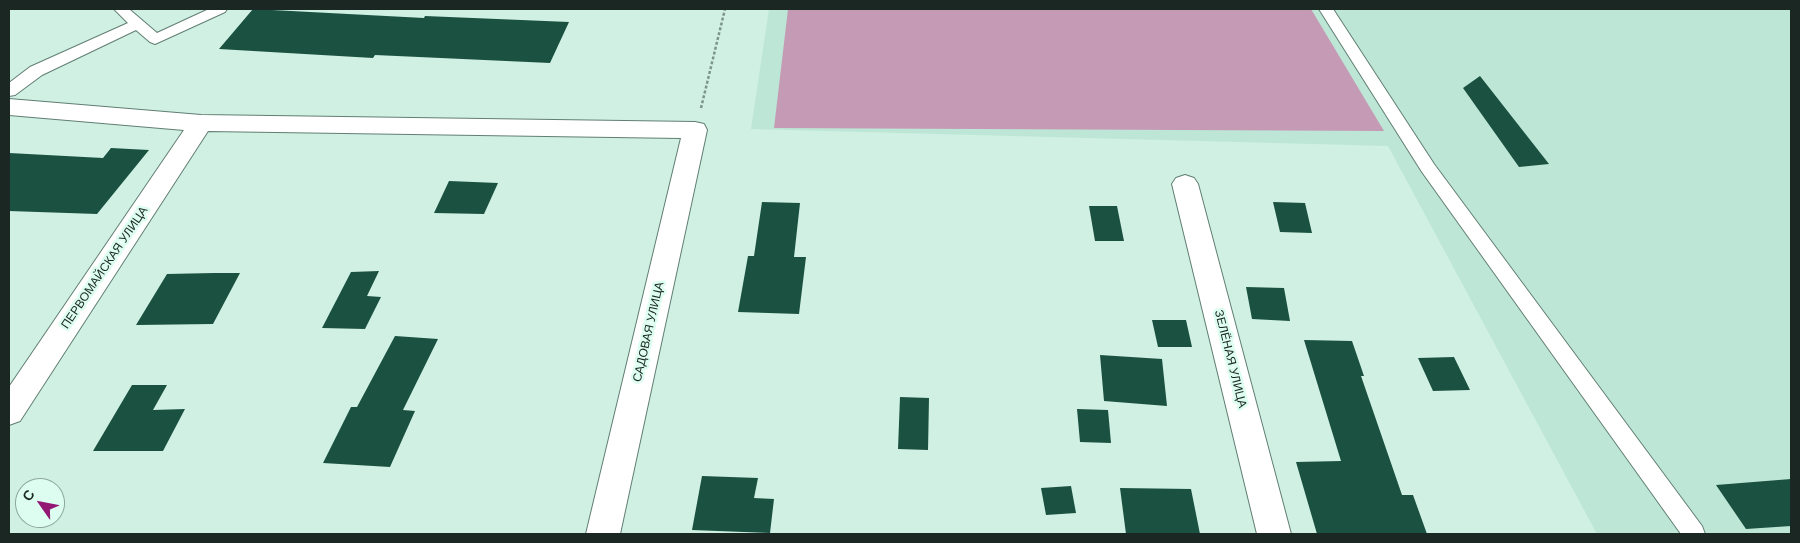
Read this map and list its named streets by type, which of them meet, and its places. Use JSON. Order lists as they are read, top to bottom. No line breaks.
{"streets":{"street":["ПЕРВОМАЙСКАЯ УЛИЦА","САДОВАЯ УЛИЦА","ЗЕЛЁНАЯ УЛИЦА"]},"north":"top left"}
